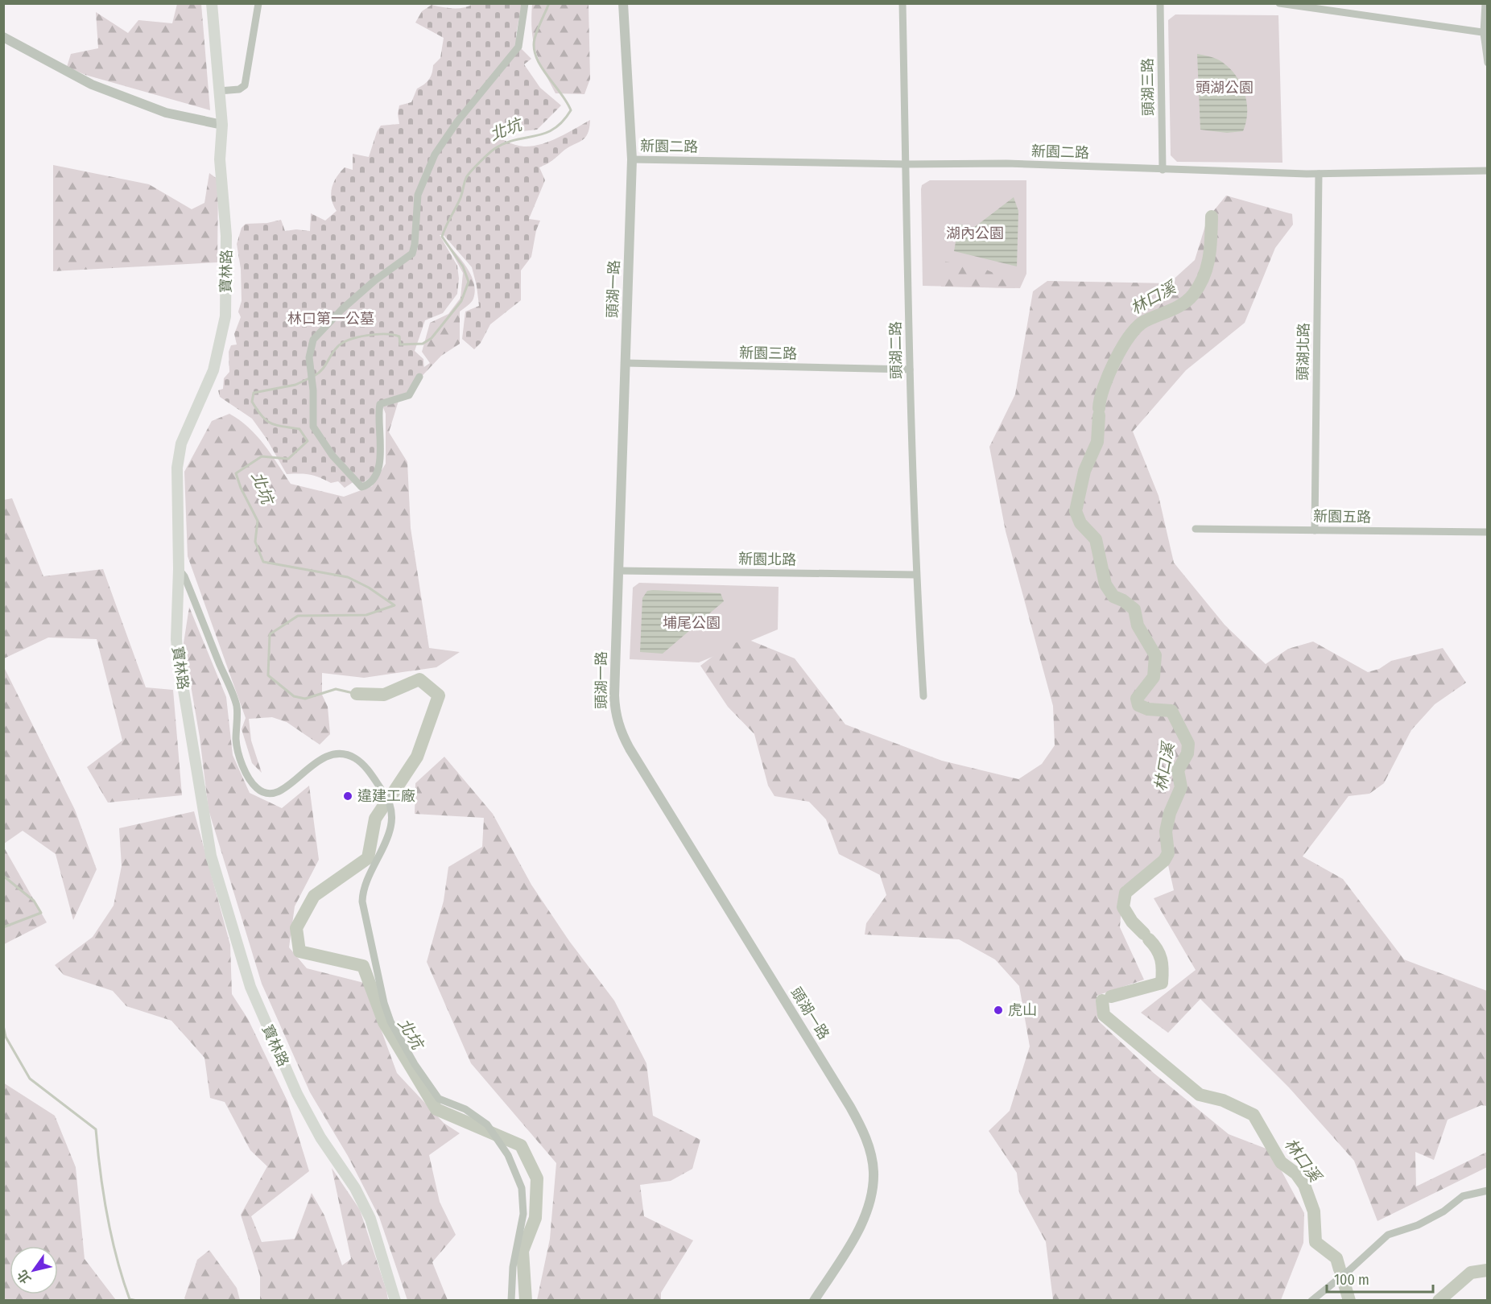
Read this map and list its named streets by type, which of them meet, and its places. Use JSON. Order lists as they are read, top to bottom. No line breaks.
{"streets":{"main road":["寶林路"],"street":["頭湖三路","新園二路","頭湖一路","頭湖二路","頭湖北路","新園三路","新園五路","新園北路"]},"crossings":[["頭湖三路","新園二路"],["新園二路","頭湖一路"],["新園二路","頭湖二路"],["新園二路","頭湖北路"],["頭湖一路","新園三路"],["頭湖一路","新園北路"],["頭湖二路","新園三路"],["頭湖二路","新園北路"],["頭湖北路","新園五路"]],"water":["北坑","林口溪"],"parks":["頭湖公園","湖內公園","林口第一公墓","埔尾公園"],"places":["違建工廠","虎山"],"scale_bar":"100 m","north":"bottom left"}
